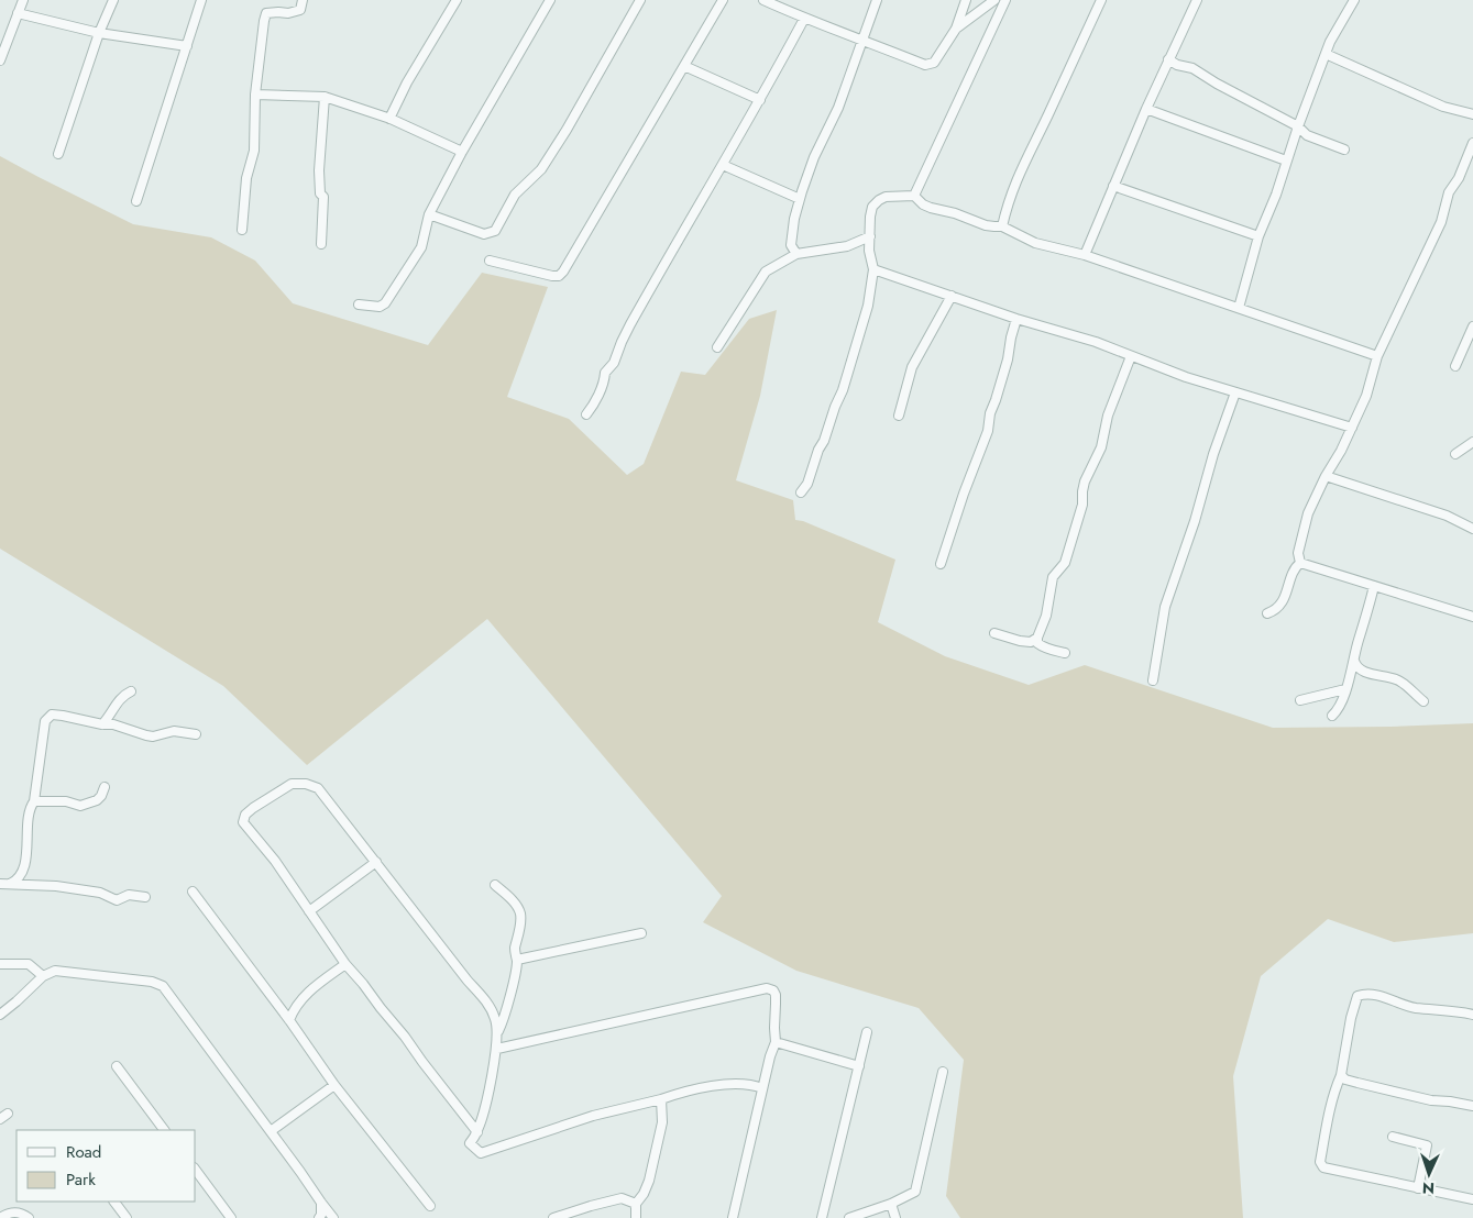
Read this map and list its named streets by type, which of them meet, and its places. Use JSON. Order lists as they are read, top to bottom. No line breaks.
{"legend":["Road","Park"],"north":"bottom"}
